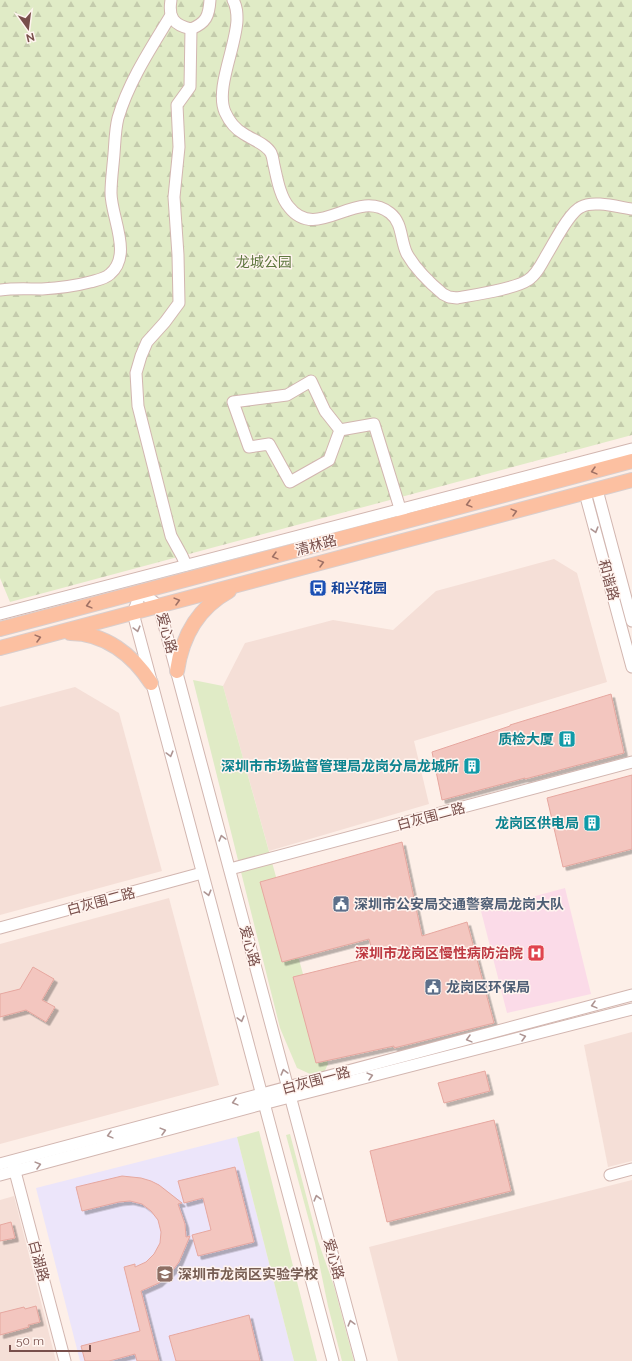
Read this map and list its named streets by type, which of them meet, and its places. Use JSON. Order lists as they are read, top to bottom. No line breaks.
{"streets":{"main road":["清林路"],"street":["和谐路","爱心路","白灰围二路","白灰围一路","白湖路"]},"crossings":[["清林路","和谐路"],["清林路","爱心路"],["爱心路","白灰围二路"],["爱心路","白灰围一路"],["白灰围一路","白湖路"]],"parks":["龙城公园"],"places":{"bus stop":["和兴花园"],"building":["质检大厦","深圳市市场监督管理局龙岗分局龙城所","龙岗区供电局"],"public building":["深圳市公安局交通警察局龙岗大队","龙岗区环保局"],"hospital":["深圳市龙岗区慢性病防治院"],"school or university":["深圳市龙岗区实验学校"]},"scale_bar":"50 m","north":"bottom"}
